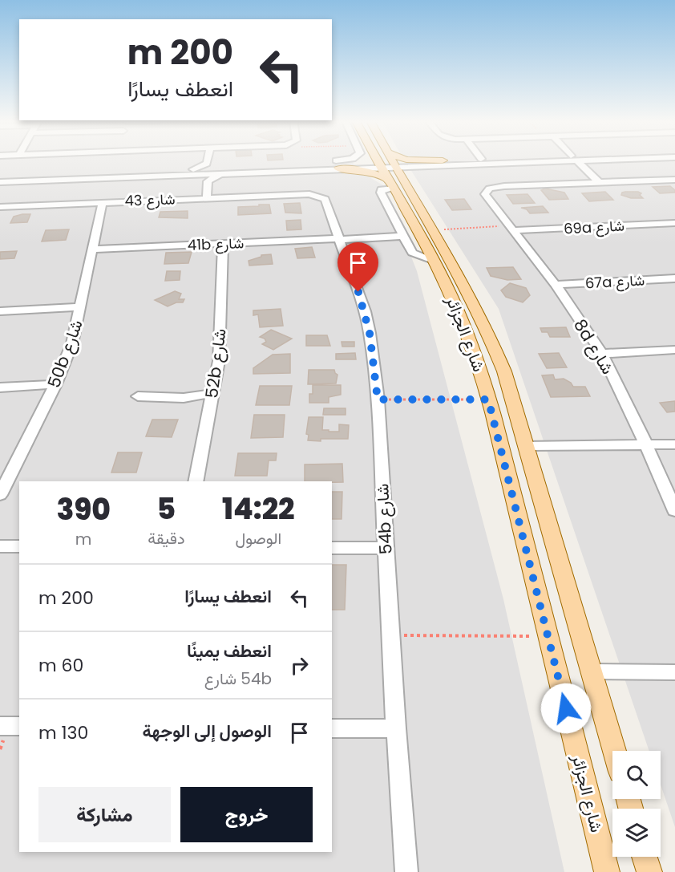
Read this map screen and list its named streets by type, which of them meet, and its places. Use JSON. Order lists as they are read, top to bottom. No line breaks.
{"streets":{"main road":["شارع الجزائر"],"street":["شارع 43","69a شارع","41b شارع","67a شارع","8d شارع","50b شارع","52b شارع","54b شارع"]},"crossings":[["شارع 43","50b شارع"],["شارع 43","54b شارع"],["69a شارع","8d شارع"],["41b شارع","50b شارع"],["41b شارع","52b شارع"],["41b شارع","54b شارع"],["67a شارع","8d شارع"]],"page":{"turn":["200 m","انعطف يسارًا"],"eta":["14:22","الوصول","5","دقيقة","390","m"],"list":[{"name":"انعطف يسارًا","value":"200 m"},{"name":"انعطف يمينًا","note":"54b شارع","value":"60 m"},{"name":"الوصول إلى الوجهة","value":"130 m"}],"buttons":["خروج","مشاركة"]}}
